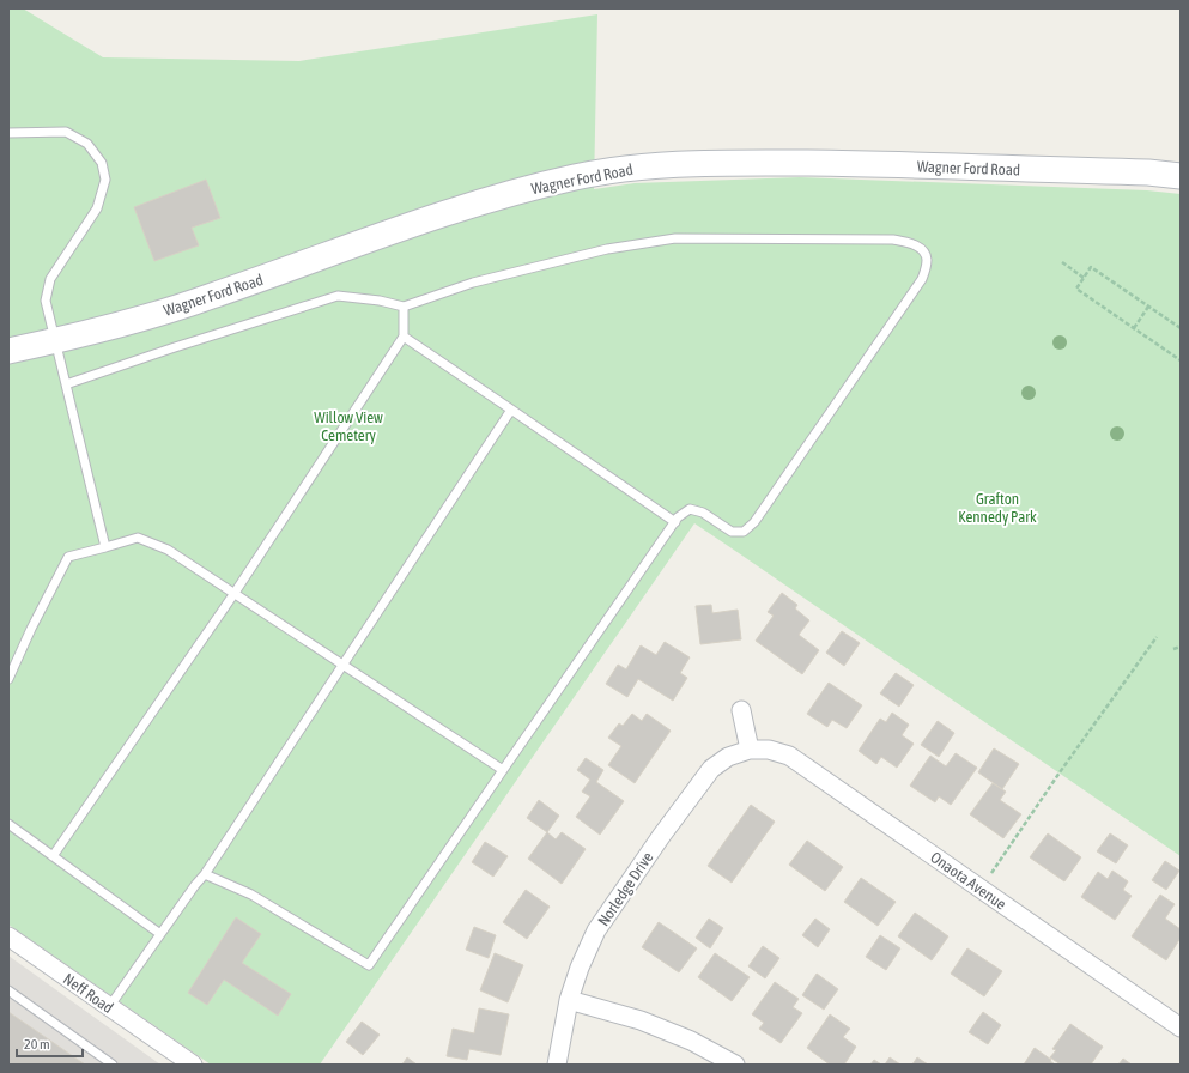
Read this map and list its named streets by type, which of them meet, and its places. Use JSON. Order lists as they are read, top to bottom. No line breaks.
{"streets":{"main road":["Wagner Ford Road"],"street":["Onaota Avenue","Norledge Drive","Neff Road"]},"crossings":[["Onaota Avenue","Norledge Drive"]],"parks":["Willow View Cemetery","Grafton Kennedy Park"],"scale_bar":"20 m"}
